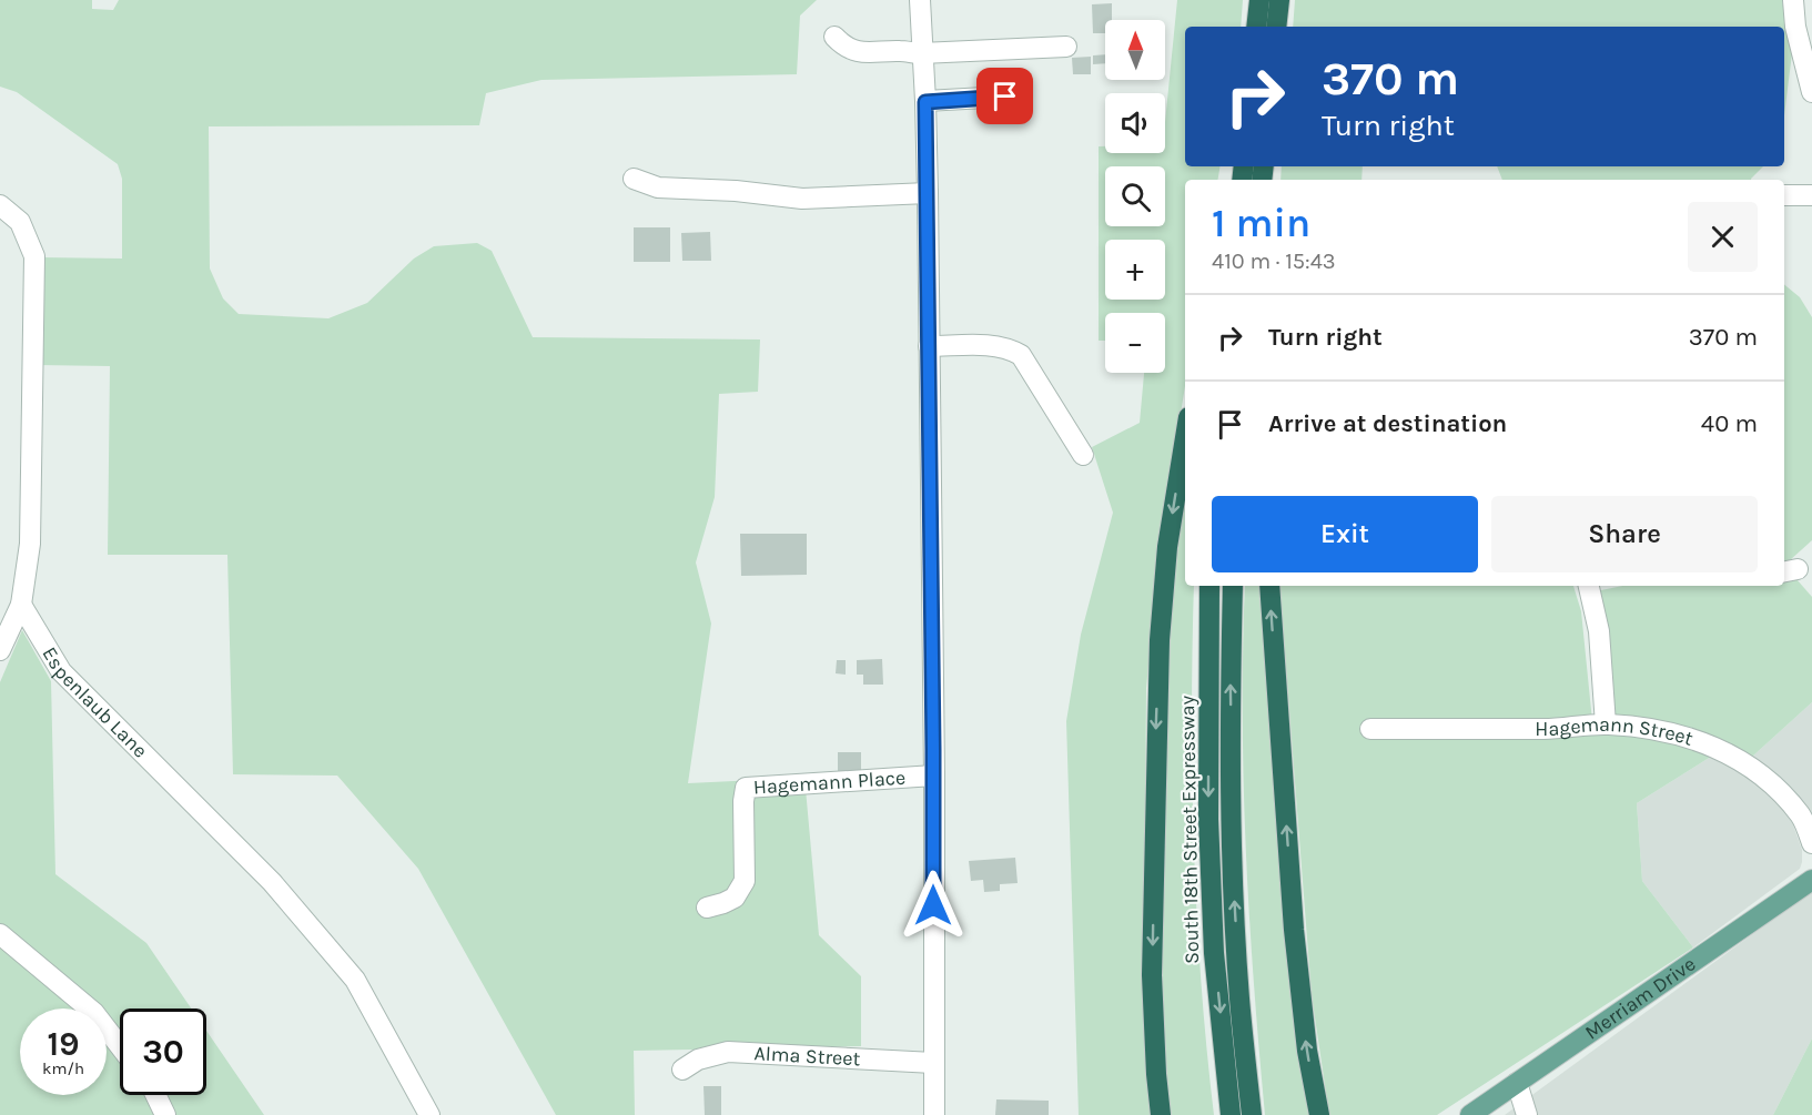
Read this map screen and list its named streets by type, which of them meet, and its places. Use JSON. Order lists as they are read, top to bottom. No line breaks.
{"streets":{"highway":["South 18th Street Expressway"],"main road":["Merriam Drive"],"street":["Espenlaub Lane","Hagemann Street","Hagemann Place","Alma Street"]},"north":"top","page":{"map_buttons":["+","−"],"turn":["370 m","Turn right"],"heading":["1 min","410 m · 15:43"],"list":[{"name":"Turn right","value":"370 m"},{"name":"Arrive at destination","value":"40 m"}],"buttons":["Exit","Share"],"speed":"19 km/h","limit":"30"}}
